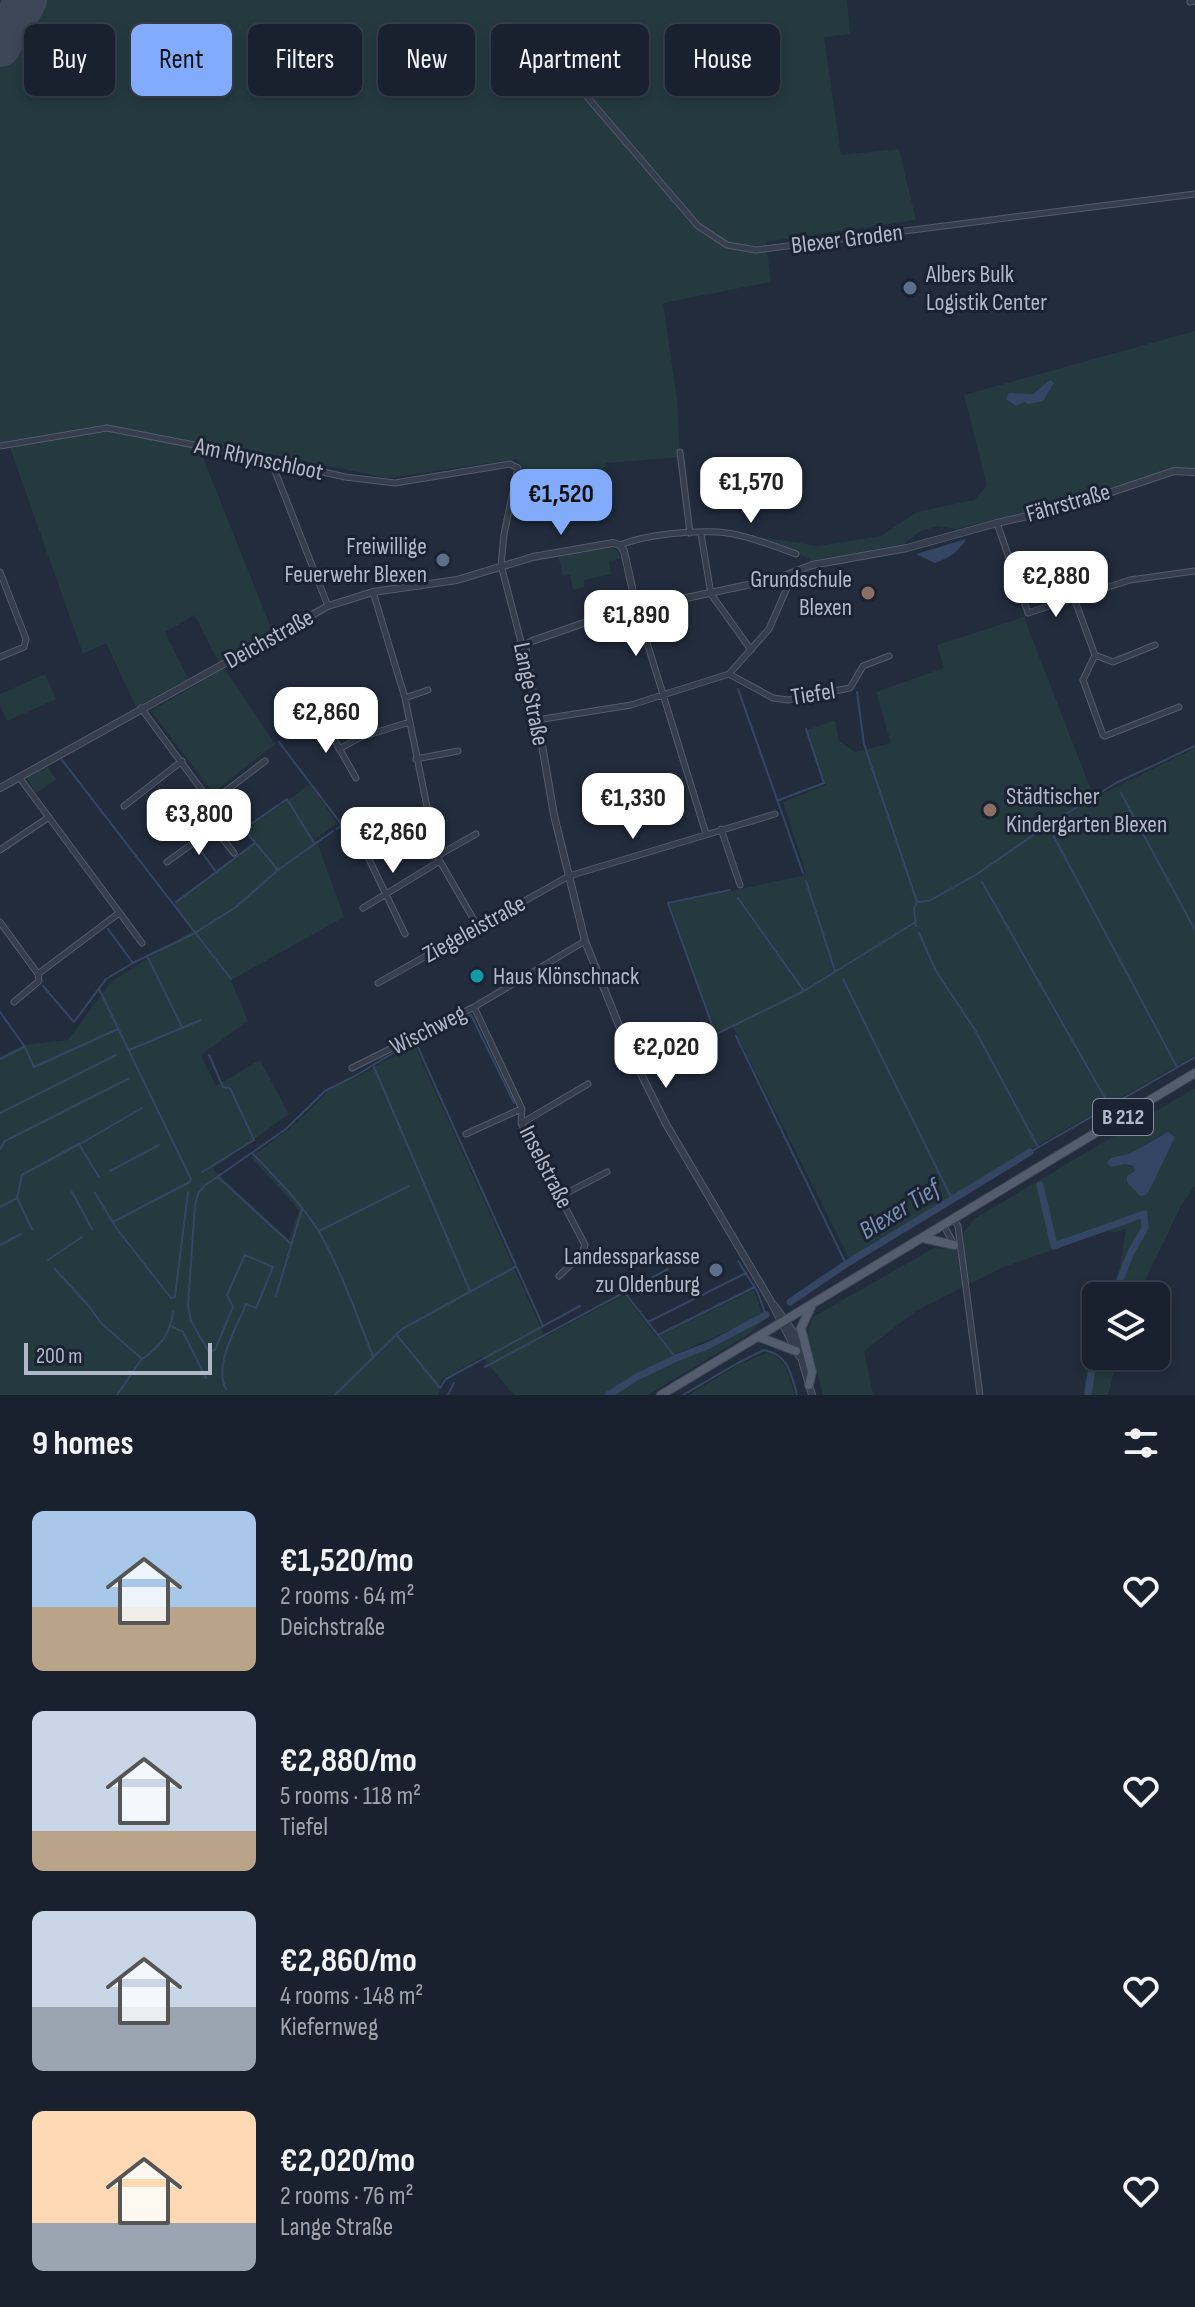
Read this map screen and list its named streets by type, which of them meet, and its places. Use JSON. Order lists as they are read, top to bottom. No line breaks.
{"streets":{"main road":["B 212"],"street":["Blexer Groden","Am Rhynschloot","Fährstraße","Deichstraße","Lange Straße","Tiefel","Ziegeleistraße","Wischweg","Inselstraße"]},"crossings":[["Am Rhynschloot","Deichstraße"],["Am Rhynschloot","Lange Straße"],["Fährstraße","Lange Straße"],["Deichstraße","Lange Straße"],["Lange Straße","Ziegeleistraße"],["Lange Straße","Wischweg"],["Lange Straße","B 212"],["Wischweg","Inselstraße"]],"water":["Blexer Tief"],"places":["Albers Bulk Logistik Center","Freiwillige Feuerwehr Blexen","Grundschule Blexen","Städtischer Kindergarten Blexen","Haus Klönschnack","Landessparkasse zu Oldenburg"],"scale_bar":"200 m","page":{"chip":["Buy","Rent","Filters","New","Apartment","House"],"price":["€1,570","€1,520","€2,880","€1,890","€2,860","€1,330","€3,800","€2,860","€2,020"],"scale":"200 m","heading":"9 homes","list":[{"name":"€1,520/mo","note":"2 rooms · 64 m² · Deichstraße"},{"name":"€2,880/mo","note":"5 rooms · 118 m² · Tiefel"},{"name":"€2,860/mo","note":"4 rooms · 148 m² · Kiefernweg"},{"name":"€2,020/mo","note":"2 rooms · 76 m² · Lange Straße"}]}}
